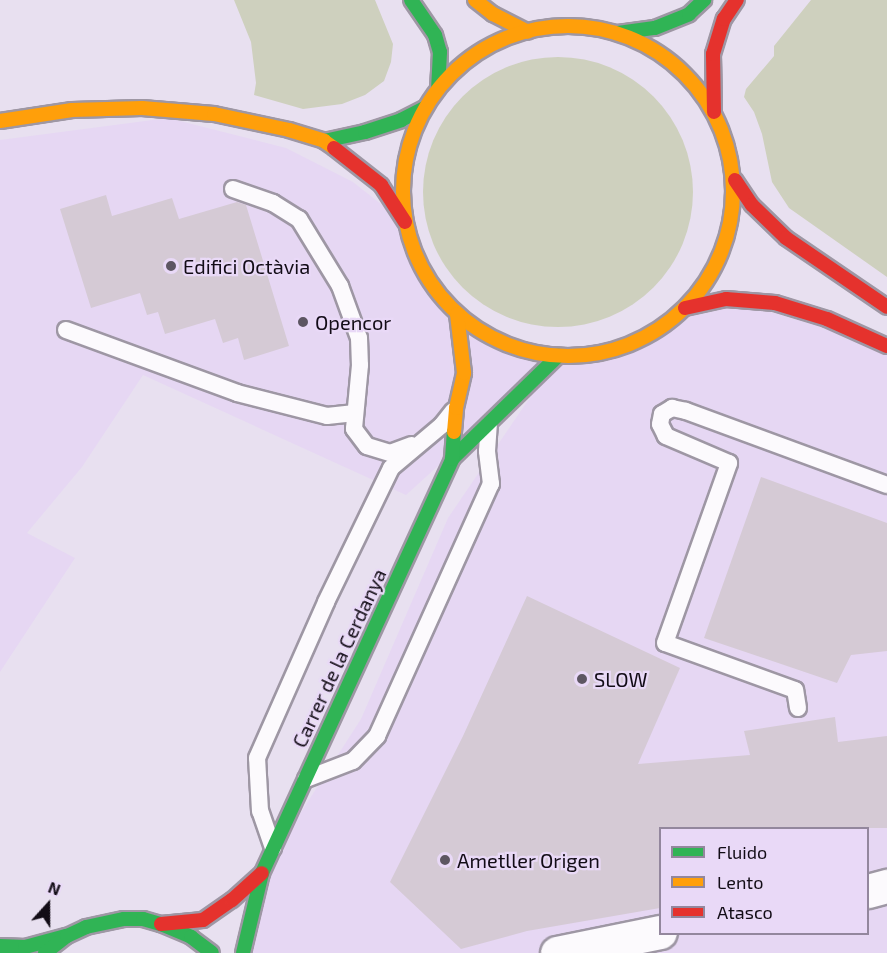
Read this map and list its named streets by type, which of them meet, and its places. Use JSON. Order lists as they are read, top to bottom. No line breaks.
{"streets":{"main road":["Carrer de la Cerdanya"]},"places":["Edifici Octàvia","Opencor","SLOW","Ametller Origen"],"legend":["Fluido","Lento","Atasco"],"north":"top"}
